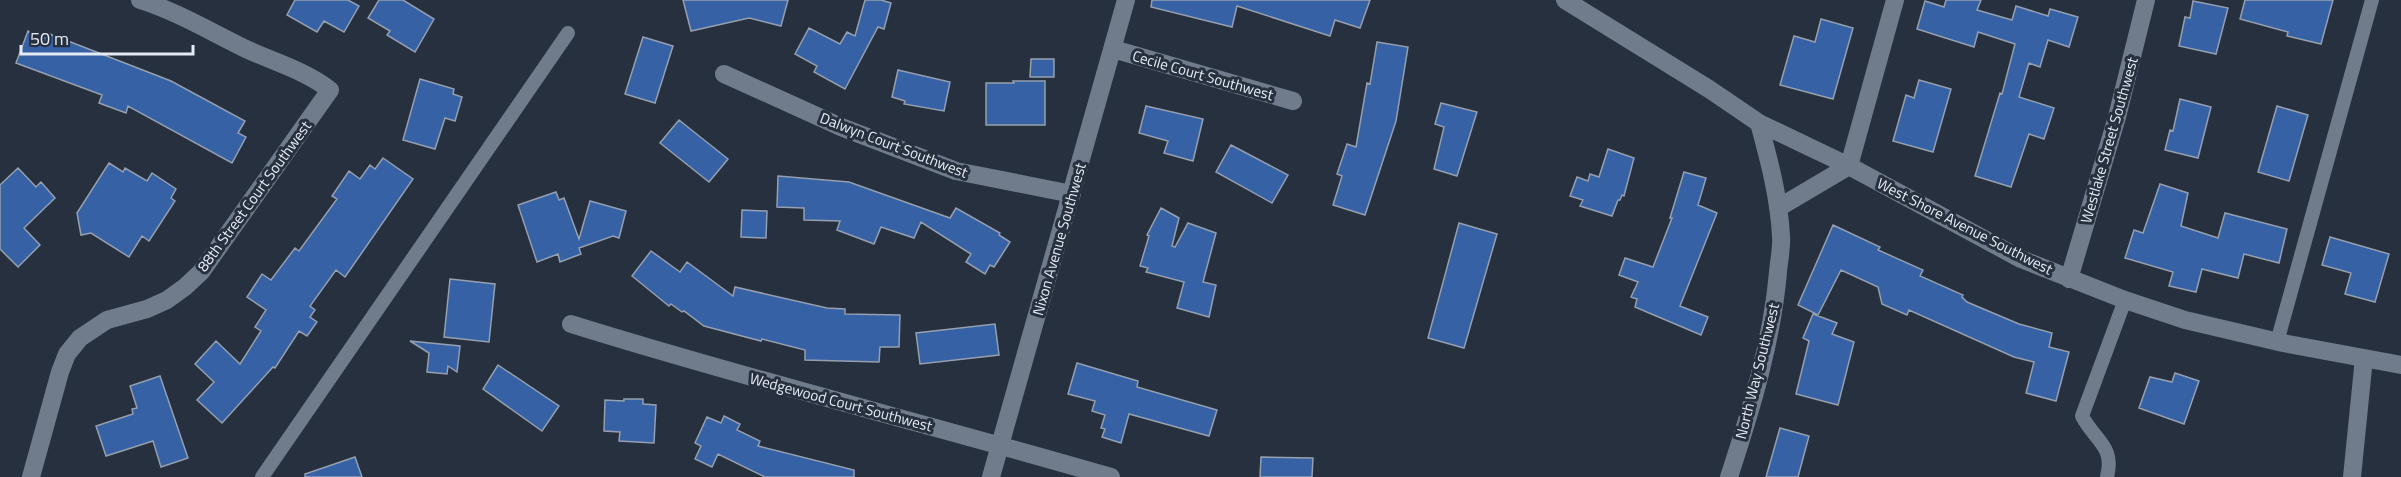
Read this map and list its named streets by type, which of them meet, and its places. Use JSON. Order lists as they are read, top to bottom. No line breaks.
{"streets":{"street":["Cecile Court Southwest","Westlake Street Southwest","Dalwyn Court Southwest","88th Street Court Southwest","West Shore Avenue Southwest","Nixon Avenue Southwest","North Way Southwest","Wedgewood Court Southwest"]},"crossings":[["Cecile Court Southwest","Nixon Avenue Southwest"],["Westlake Street Southwest","West Shore Avenue Southwest"],["Dalwyn Court Southwest","Nixon Avenue Southwest"],["West Shore Avenue Southwest","North Way Southwest"],["Nixon Avenue Southwest","Wedgewood Court Southwest"]],"scale_bar":"50 m"}
